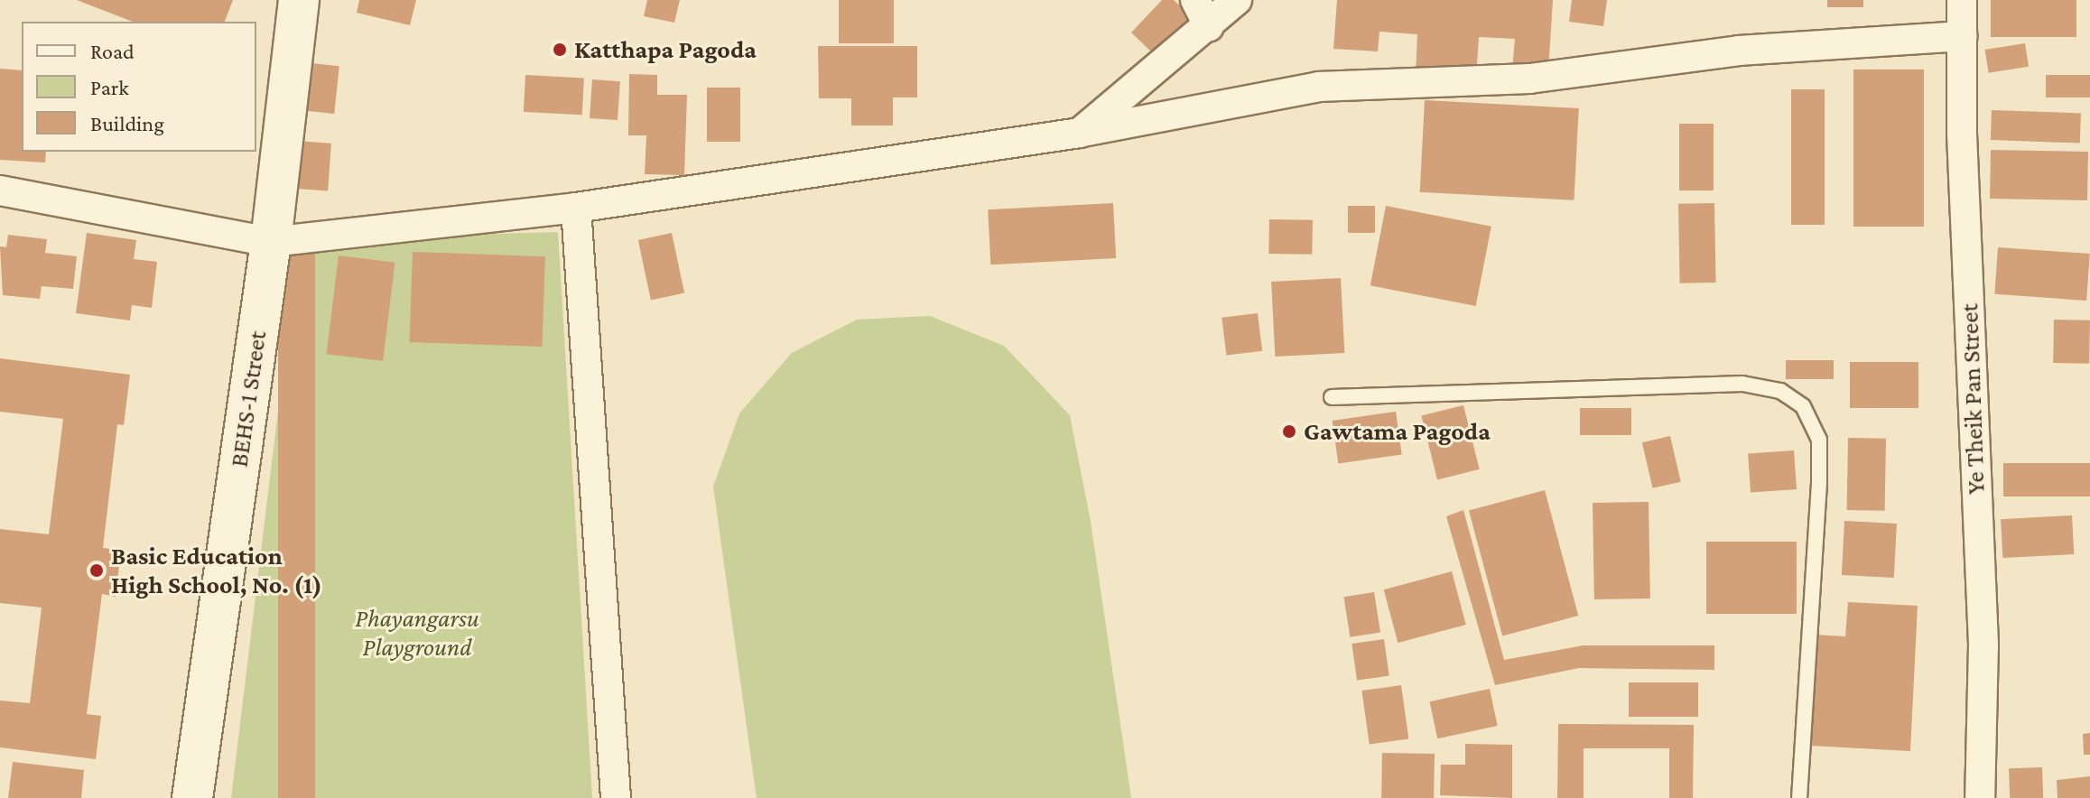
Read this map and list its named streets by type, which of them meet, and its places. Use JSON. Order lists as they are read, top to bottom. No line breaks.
{"streets":{"main road":["BEHS-1 Street"],"street":["Ye Theik Pan Street"]},"parks":["Phayangarsu Playground"],"places":["Katthapa Pagoda","Gawtama Pagoda","Basic Education High School, No. (1)"],"legend":["Road","Park","Building"]}
